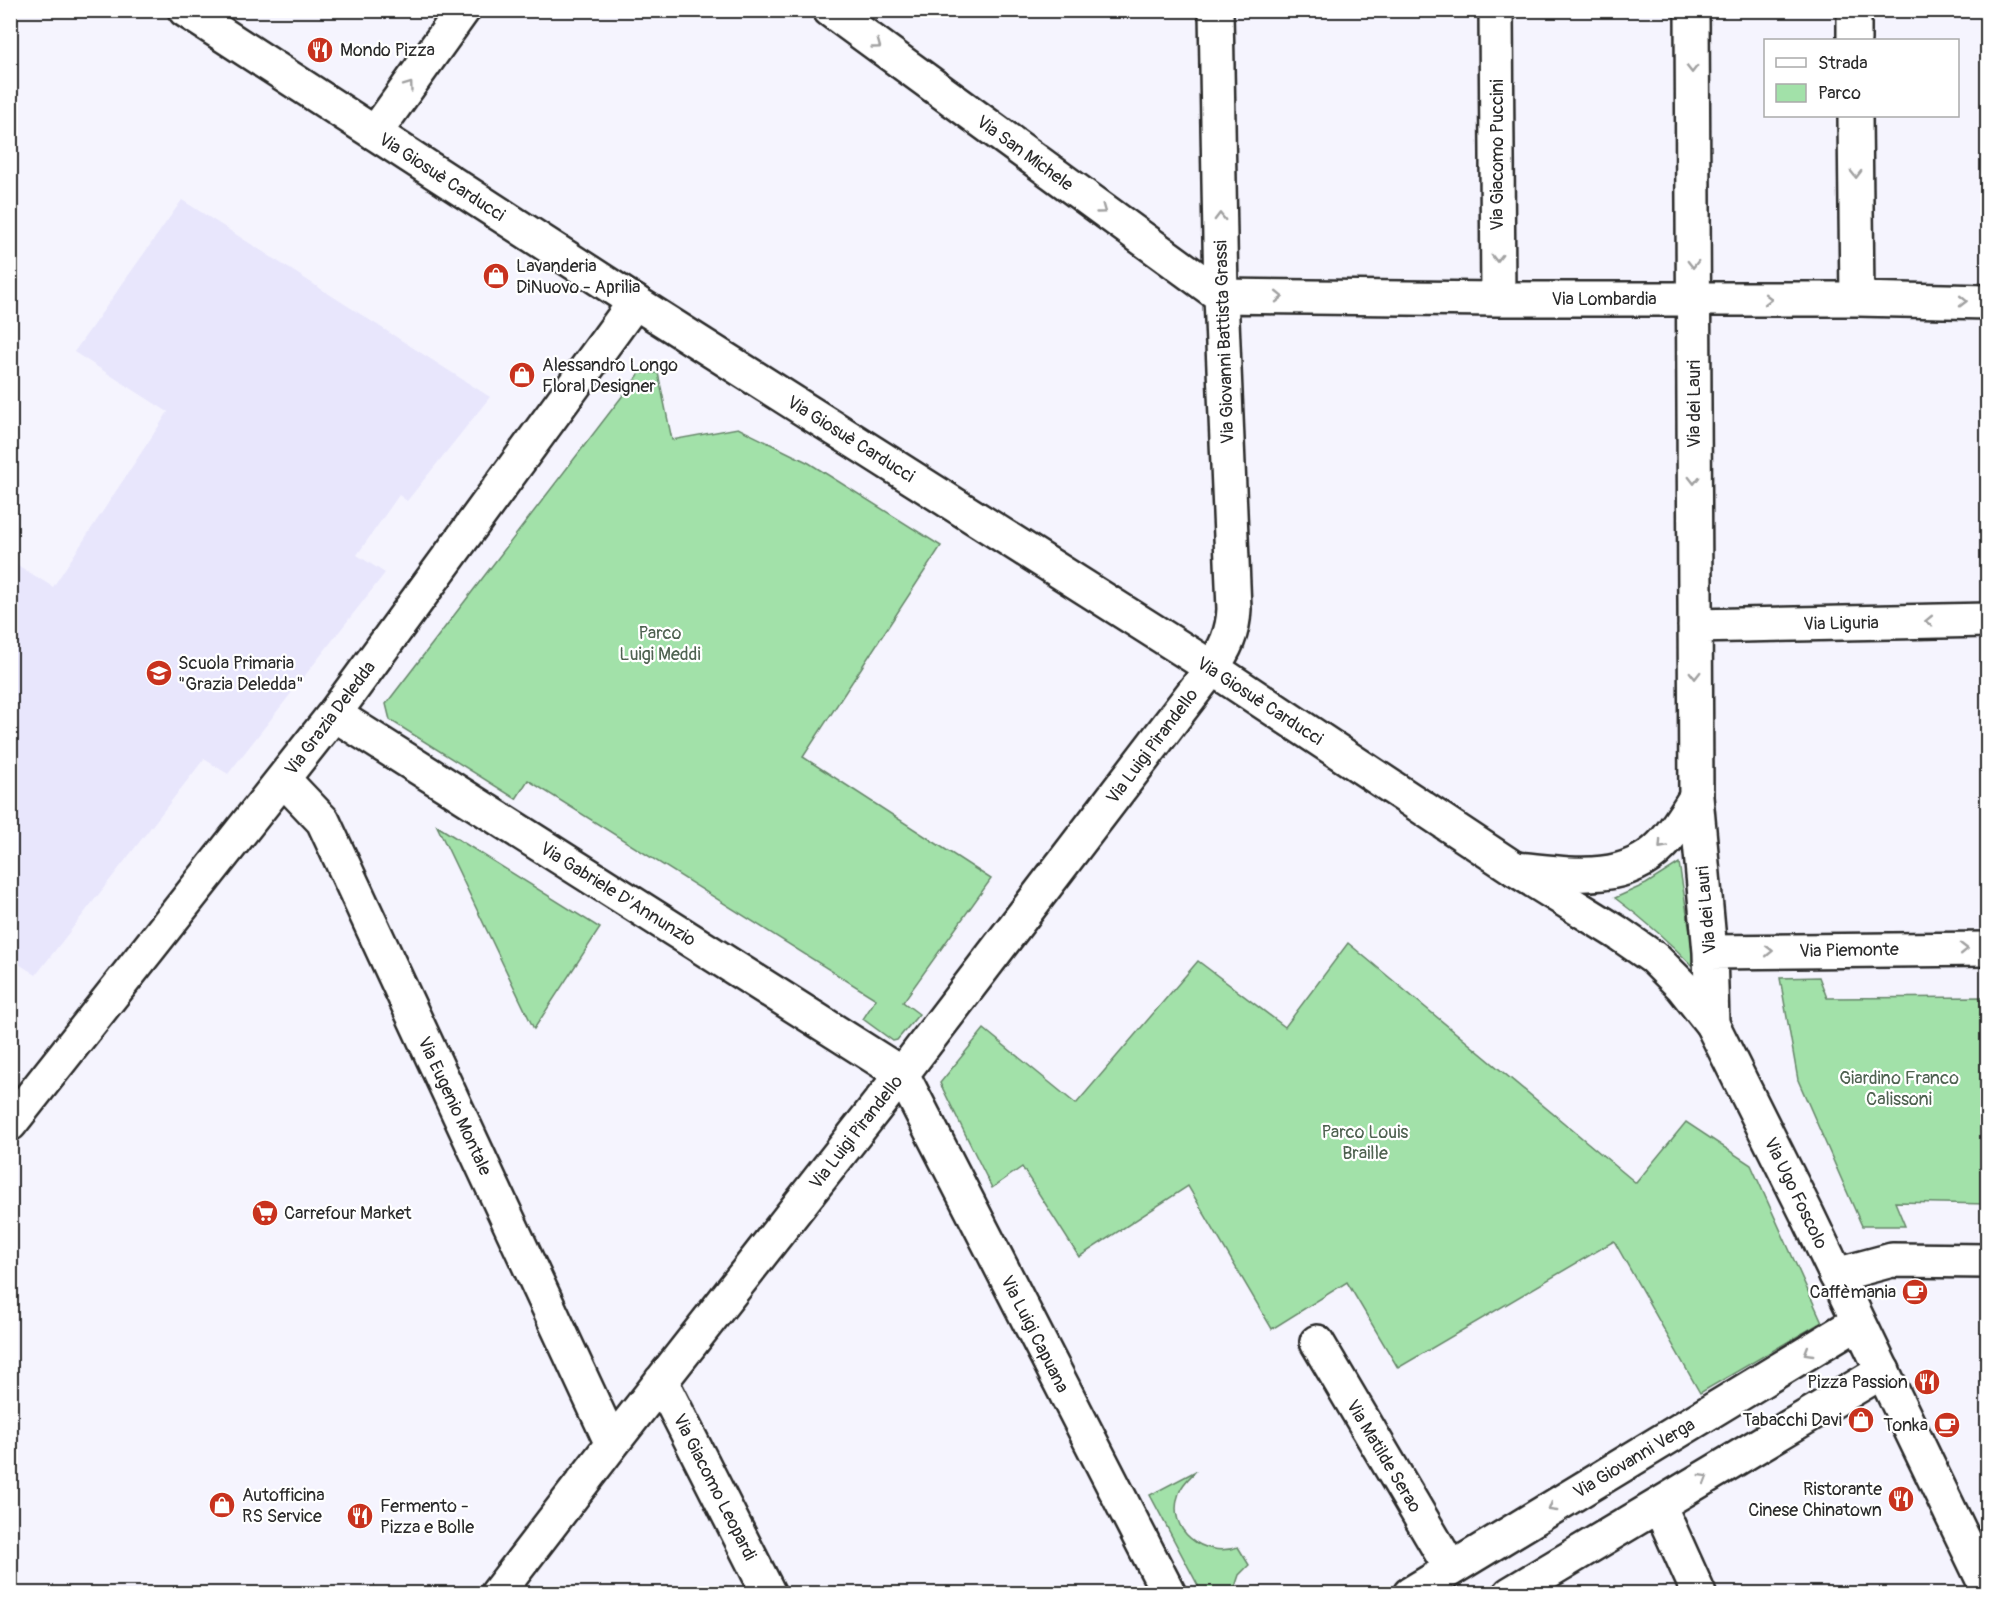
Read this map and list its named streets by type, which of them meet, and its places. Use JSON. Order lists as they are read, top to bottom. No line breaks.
{"streets":{"street":["Via San Michele","Via Giacomo Puccini","Via Giosuè Carducci","Via Lombardia","Via Giovanni Battista Grassi","Via dei Lauri","Via Liguria","Via Grazia Deledda","Via Luigi Pirandello","Via Gabriele D'Annunzio","Via Piemonte","Via Eugenio Montale","Via Ugo Foscolo","Via Luigi Capuana","Via Matilde Serao","Via Giovanni Verga","Via Giacomo Leopardi"]},"crossings":[["Via San Michele","Via Lombardia"],["Via San Michele","Via Giovanni Battista Grassi"],["Via Giacomo Puccini","Via Lombardia"],["Via Giosuè Carducci","Via Giovanni Battista Grassi"],["Via Giosuè Carducci","Via Grazia Deledda"],["Via Giosuè Carducci","Via Luigi Pirandello"],["Via Giosuè Carducci","Via Ugo Foscolo"],["Via Lombardia","Via Giovanni Battista Grassi"],["Via Lombardia","Via dei Lauri"],["Via Giovanni Battista Grassi","Via Luigi Pirandello"],["Via dei Lauri","Via Liguria"],["Via dei Lauri","Via Piemonte"],["Via dei Lauri","Via Ugo Foscolo"],["Via Grazia Deledda","Via Gabriele D'Annunzio"],["Via Grazia Deledda","Via Eugenio Montale"],["Via Luigi Pirandello","Via Gabriele D'Annunzio"],["Via Luigi Pirandello","Via Eugenio Montale"],["Via Luigi Pirandello","Via Luigi Capuana"],["Via Luigi Pirandello","Via Giacomo Leopardi"],["Via Gabriele D'Annunzio","Via Luigi Capuana"],["Via Ugo Foscolo","Via Giovanni Verga"],["Via Matilde Serao","Via Giovanni Verga"]],"one_way":["Via San Michele","Via Giacomo Puccini","Via Lombardia","Via Giovanni Battista Grassi","Via dei Lauri","Via Liguria","Via Piemonte"],"parks":["Parco Luigi Meddi","Giardino Franco Calissoni","Parco Louis Braille"],"places":{"restaurant":["Mondo Pizza","Pizza Passion","Ristorante Cinese Chinatown","Fermento - Pizza e Bolle"],"shop":["Lavanderia DiNuovo - Aprilia","Alessandro Longo Floral Designer","Tabacchi Davi","Autofficina RS Service"],"school or university":["Scuola Primaria \"Grazia Deledda\""],"supermarket":["Carrefour Market"],"cafe":["Caffèmania","Tonka"]},"legend":["Strada","Parco"]}
